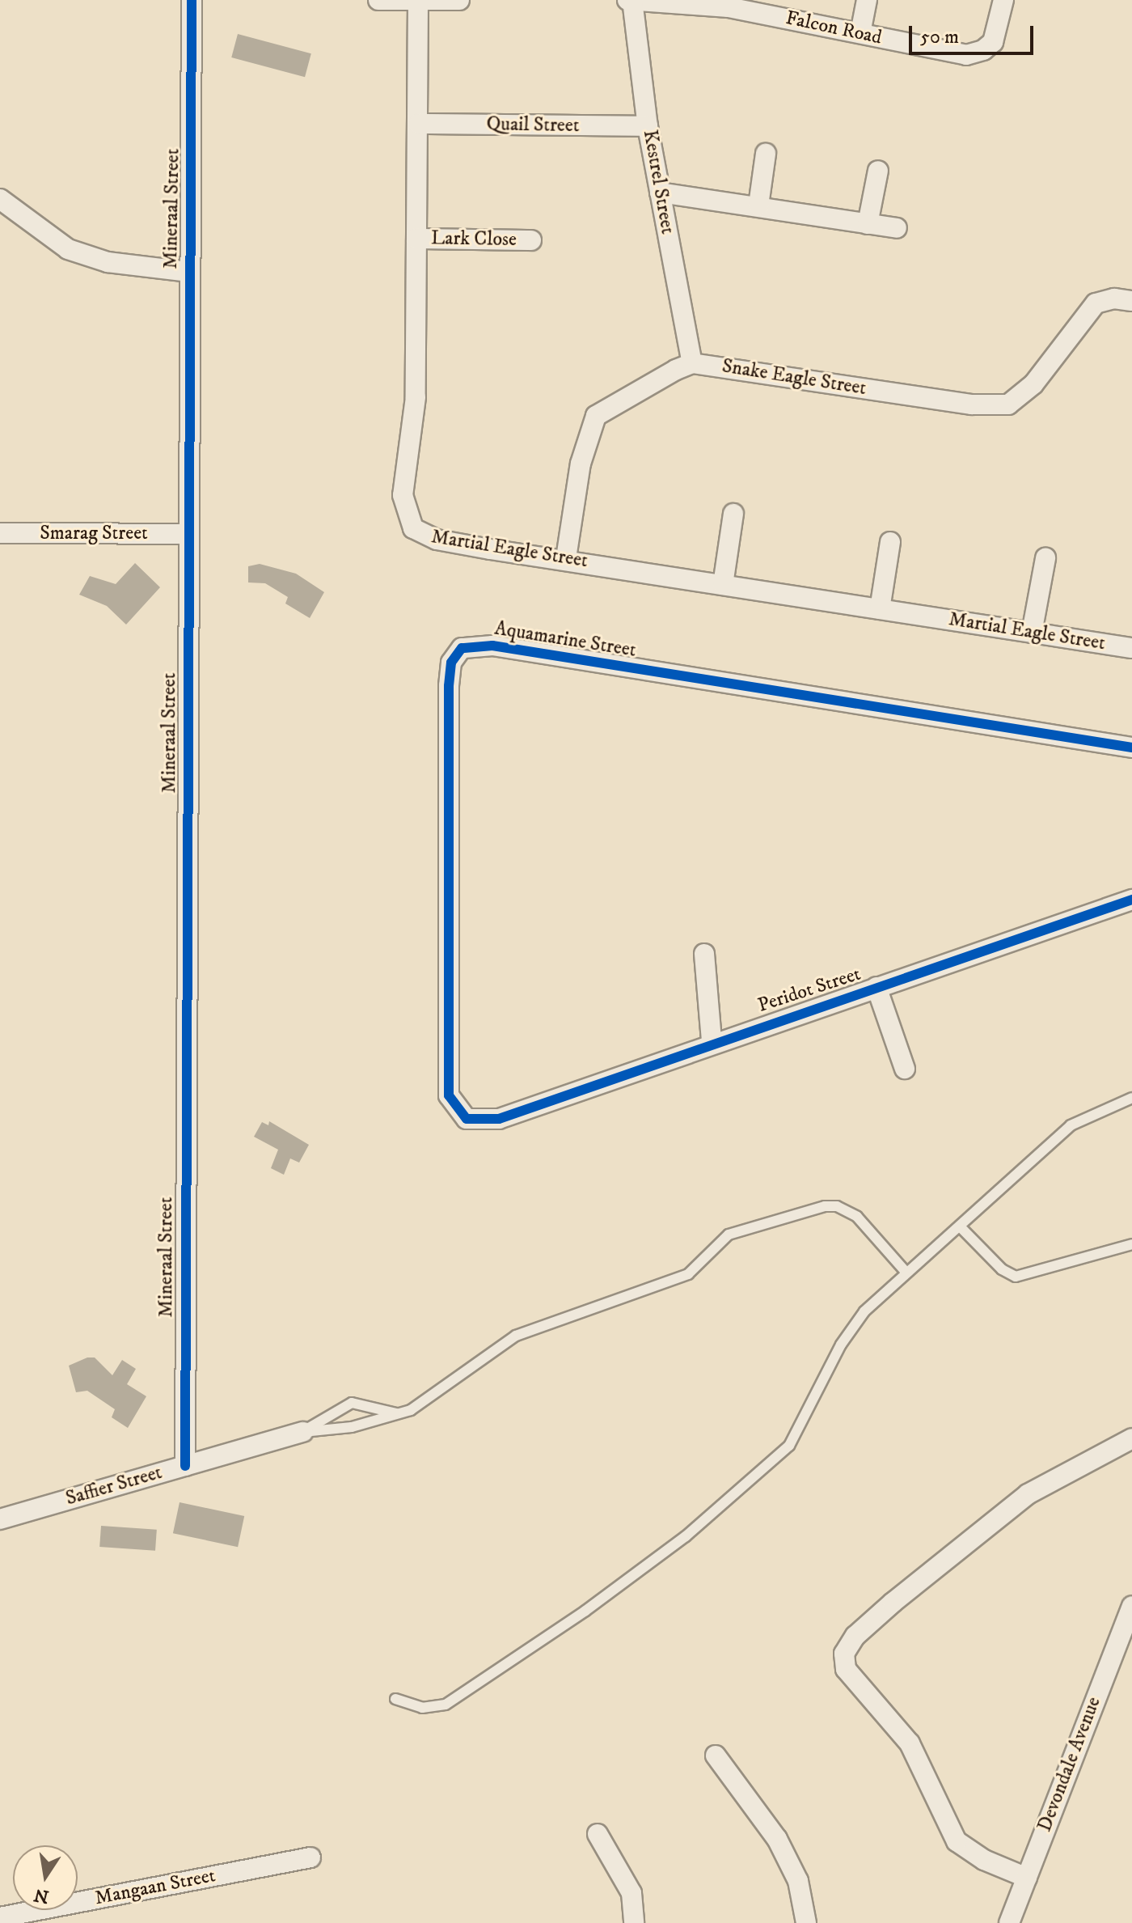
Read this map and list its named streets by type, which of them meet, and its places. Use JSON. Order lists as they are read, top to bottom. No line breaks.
{"streets":{"street":["Falcon Road","Quail Street","Kestrel Street","Mineraal Street","Lark Close","Snake Eagle Street","Smarag Street","Martial Eagle Street","Aquamarine Street","Peridot Street","Saffier Street","Devondale Avenue","Mangaan Street"]},"crossings":[["Falcon Road","Kestrel Street"],["Quail Street","Kestrel Street"],["Quail Street","Martial Eagle Street"],["Kestrel Street","Snake Eagle Street"],["Mineraal Street","Smarag Street"],["Mineraal Street","Saffier Street"],["Lark Close","Martial Eagle Street"],["Aquamarine Street","Peridot Street"]],"scale_bar":"50 m","north":"bottom"}
